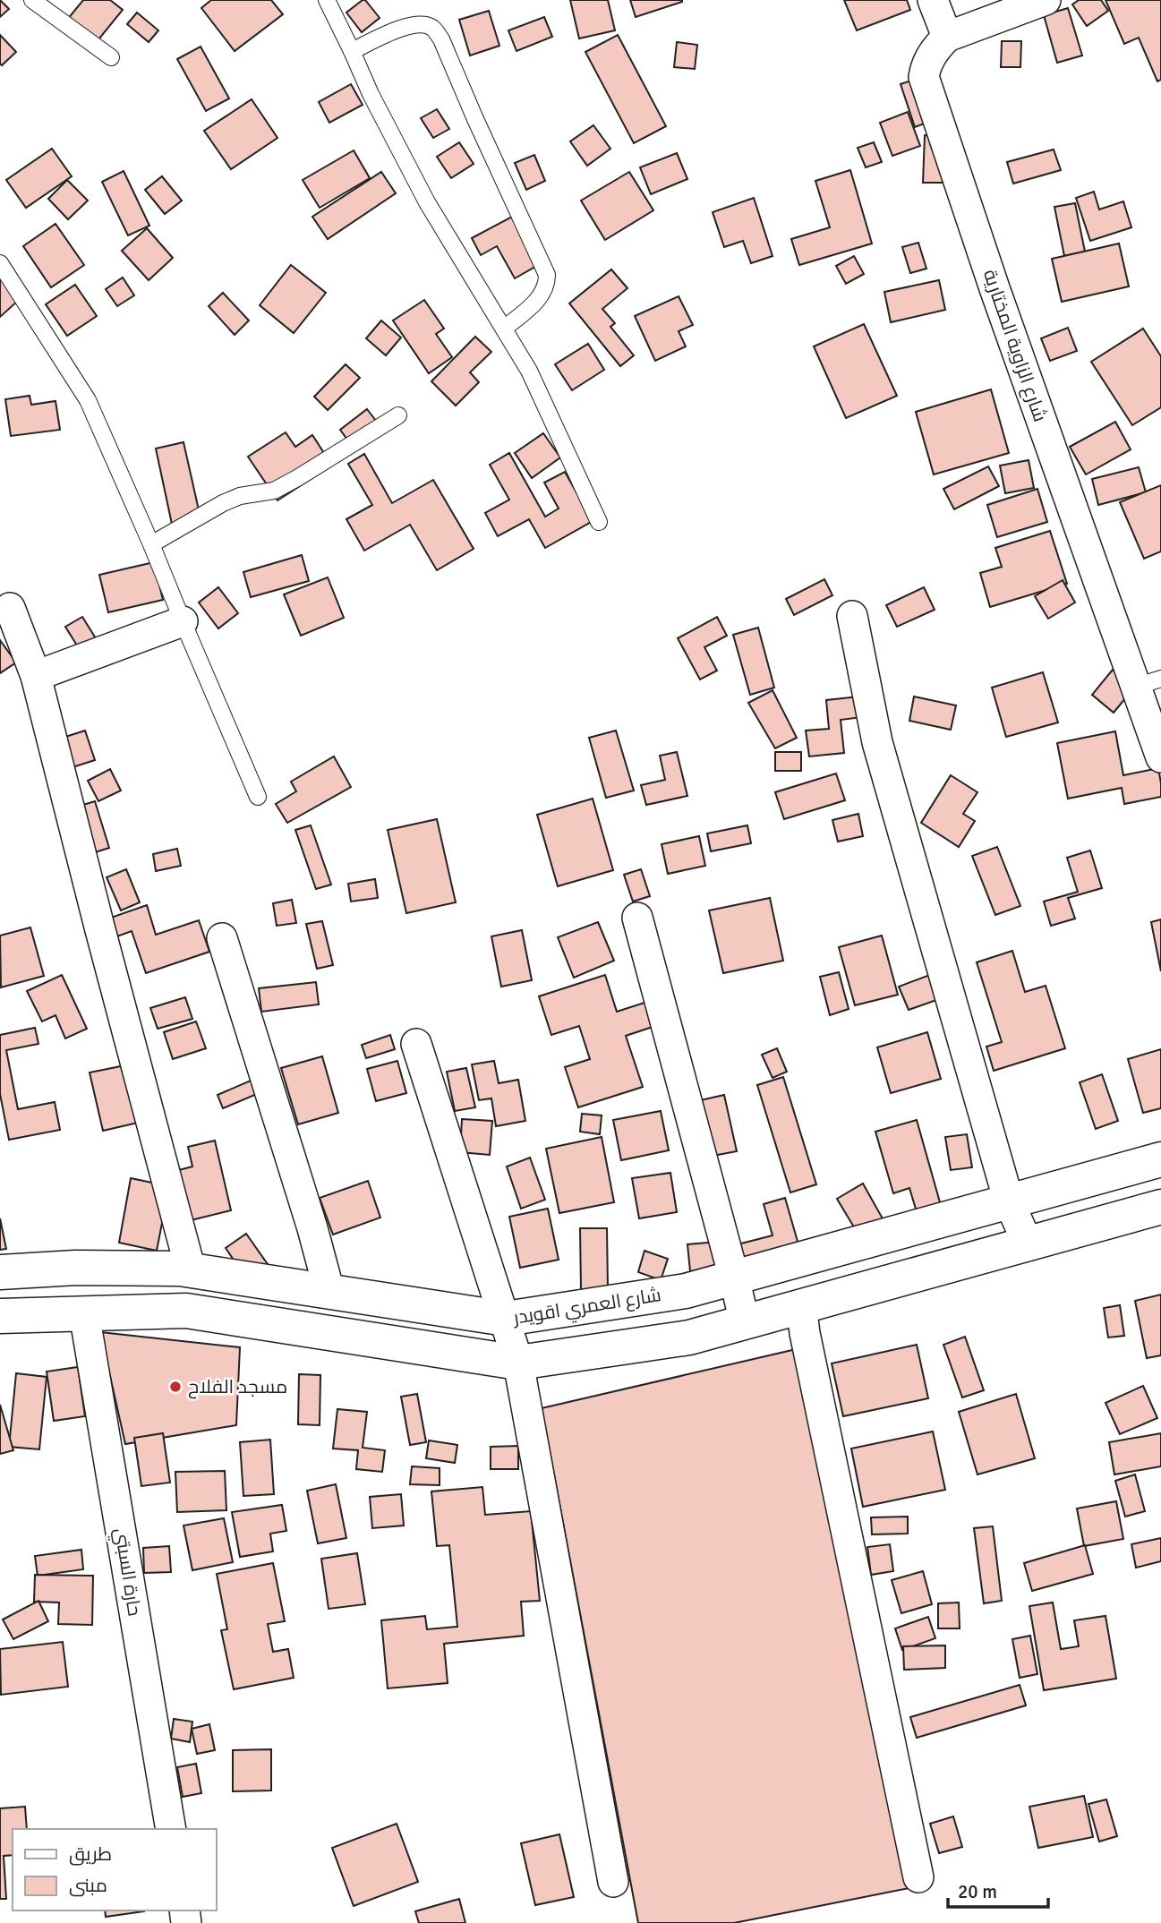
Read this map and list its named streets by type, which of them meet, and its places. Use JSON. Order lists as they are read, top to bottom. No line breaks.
{"streets":{"street":["شارع الزاوية المختارية","شارع العمري اقويدر","حارة السبتي"]},"places":["مسجد الفلاح"],"legend":["طريق","مبنى"],"scale_bar":"20 m"}
